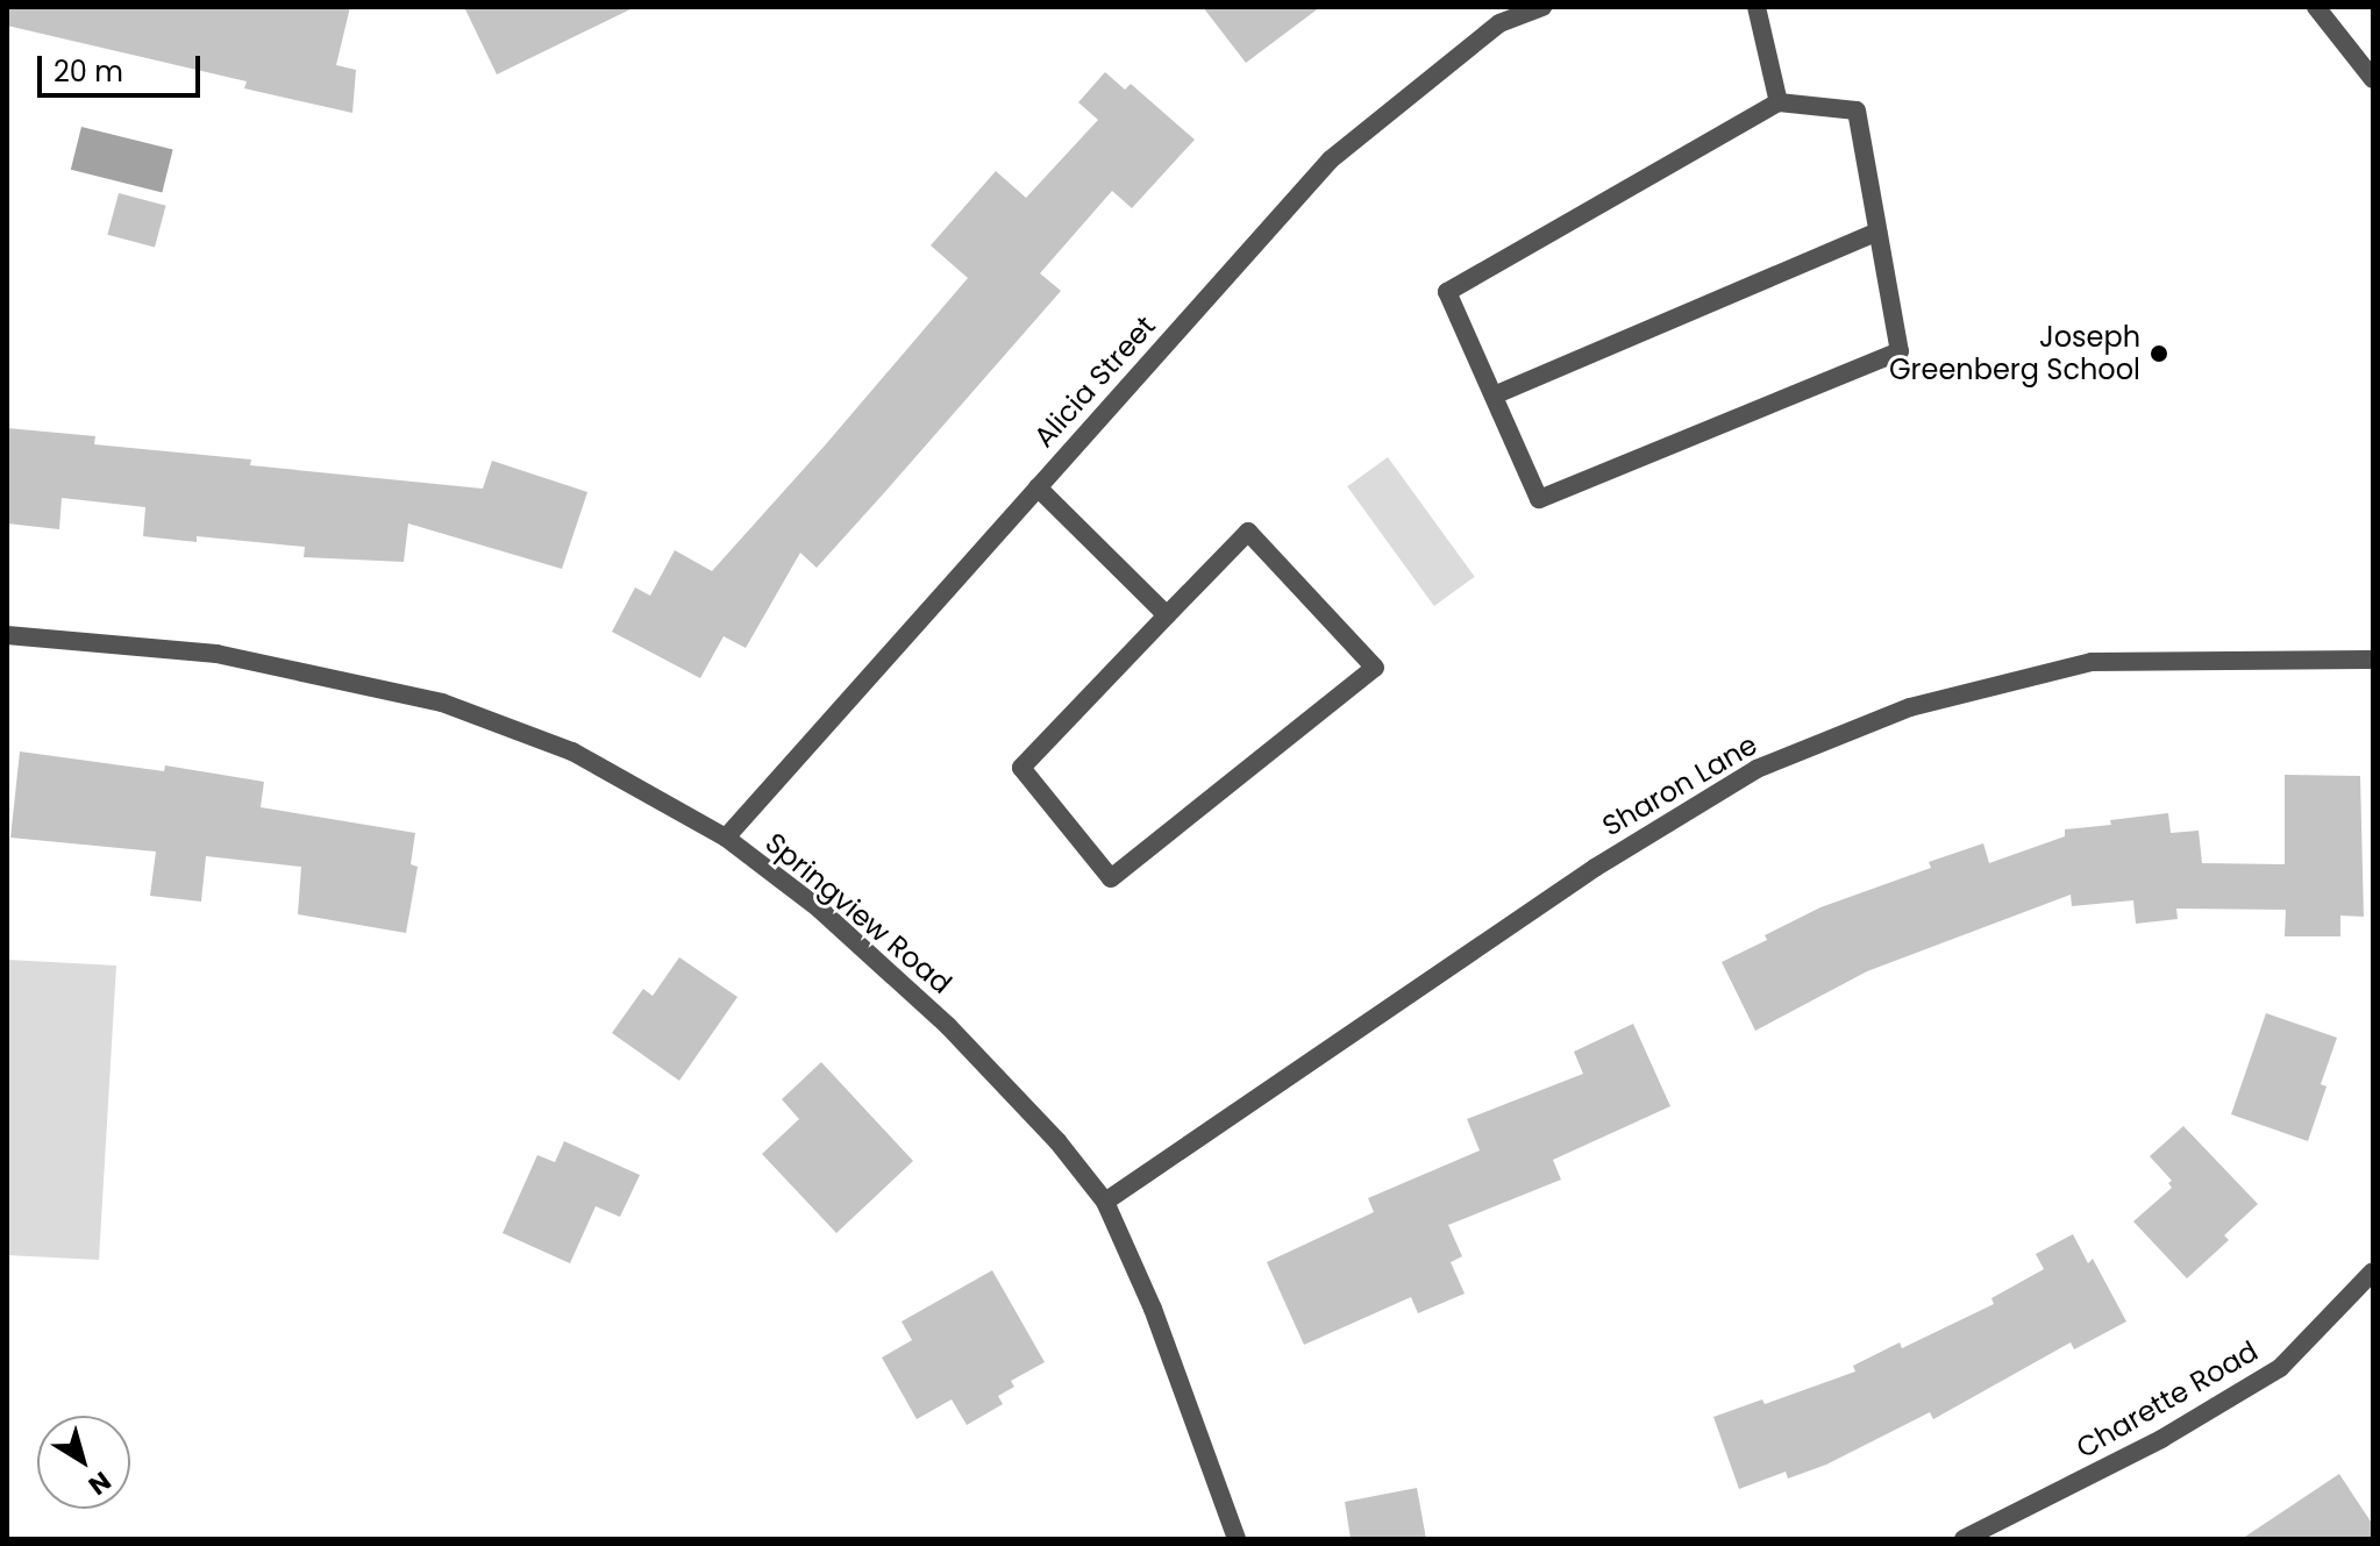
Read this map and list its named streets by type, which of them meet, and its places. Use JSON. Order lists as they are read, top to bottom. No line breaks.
{"streets":{"street":["Alicia Street","Sharon Lane","Springview Road","Charette Road"]},"crossings":[["Alicia Street","Springview Road"],["Sharon Lane","Springview Road"]],"places":["Joseph Greenberg School"],"scale_bar":"20 m","north":"bottom right"}
